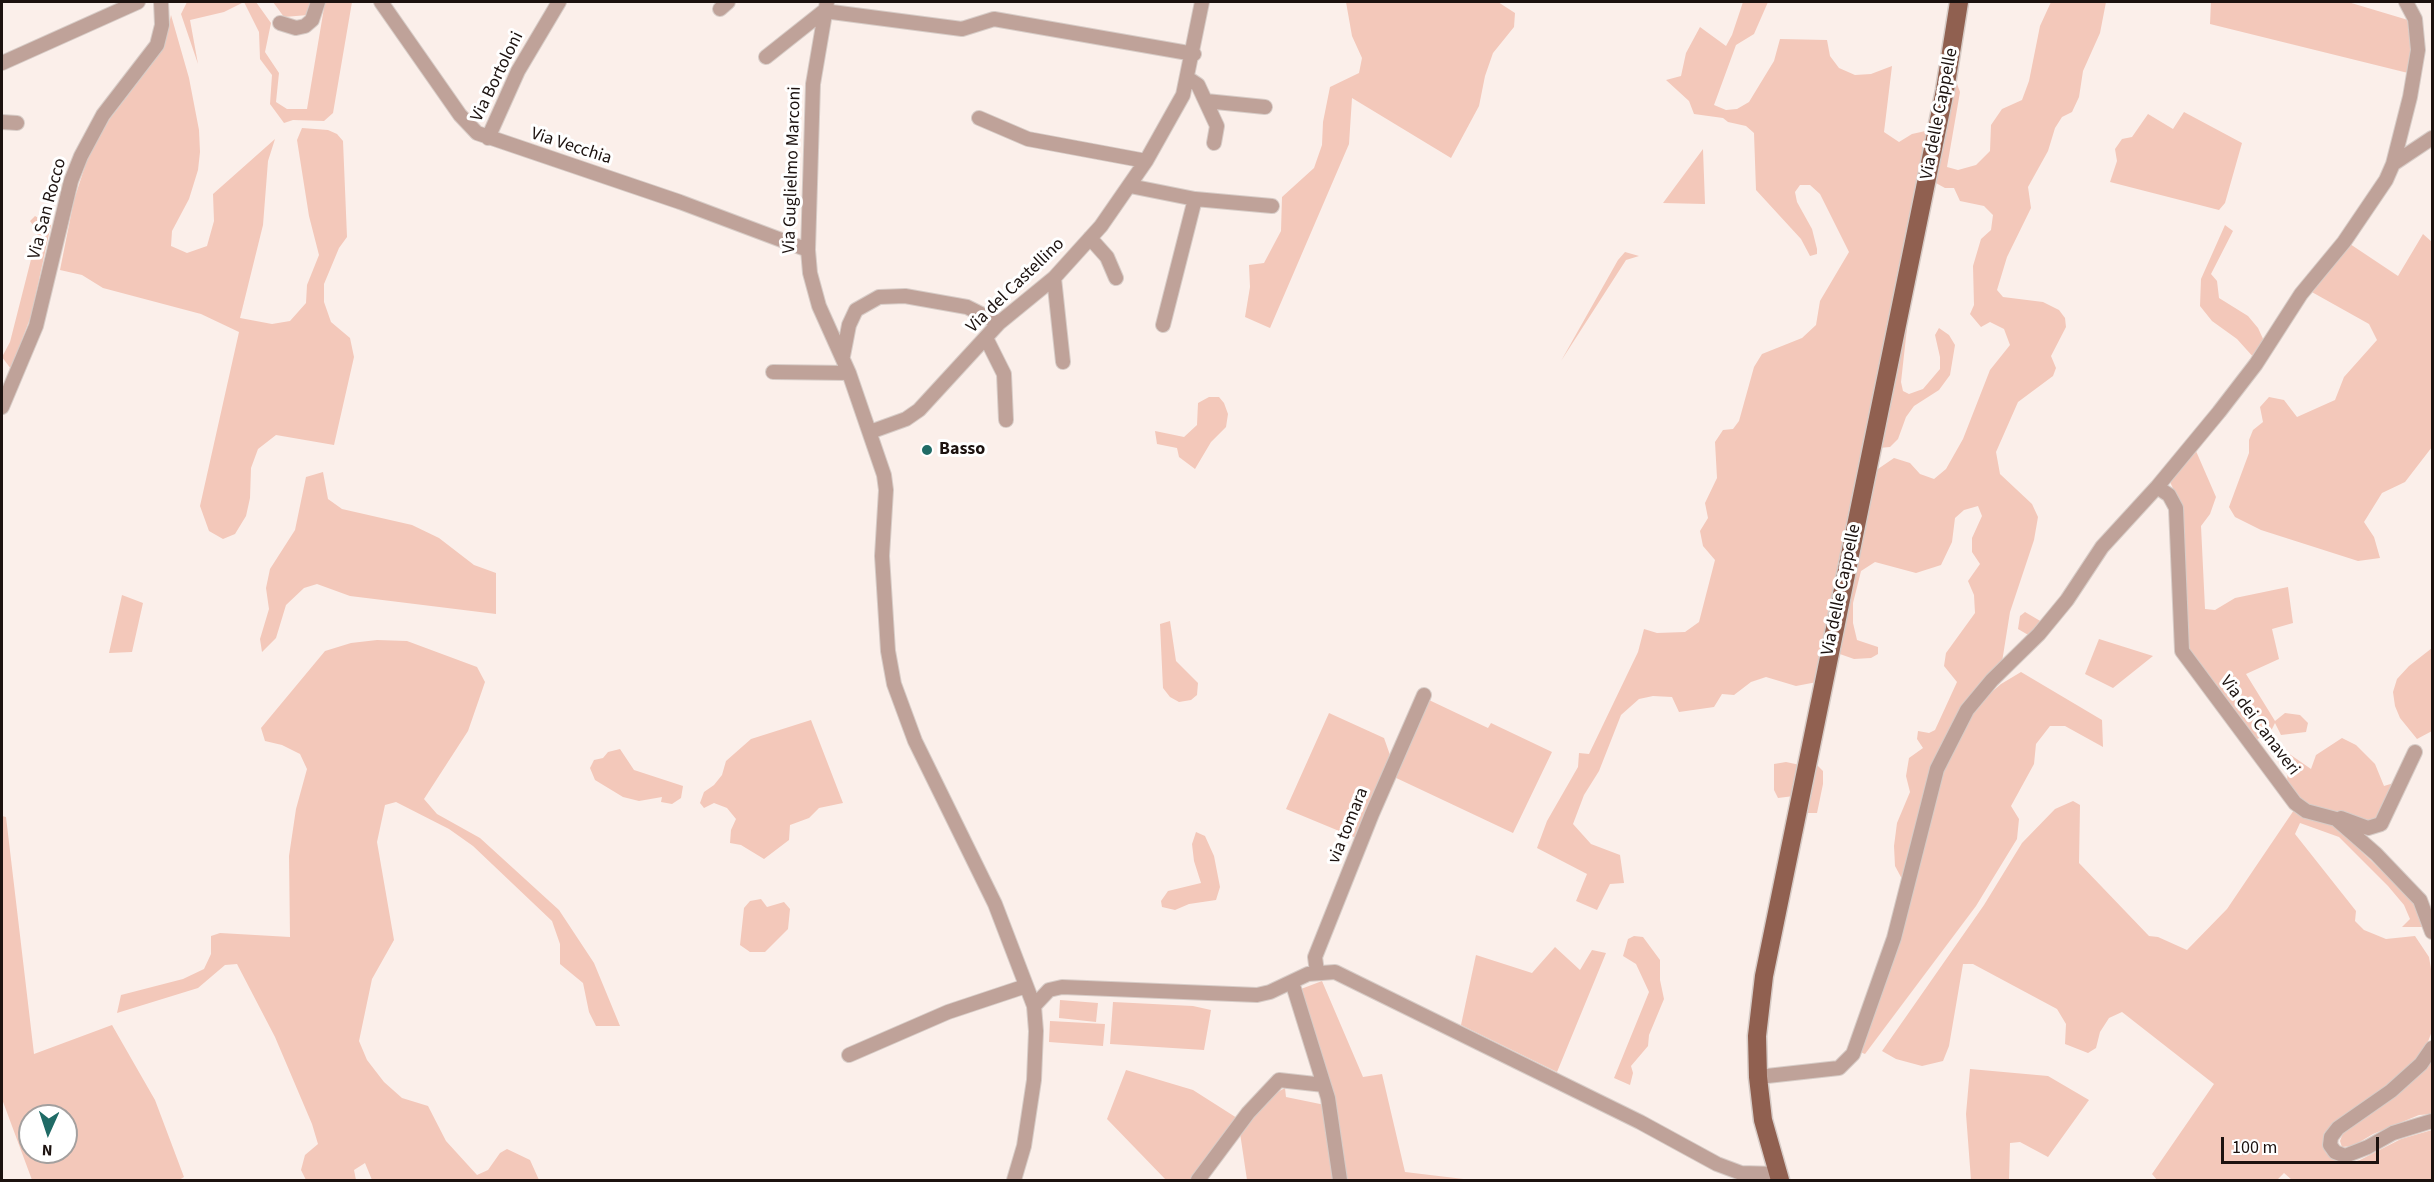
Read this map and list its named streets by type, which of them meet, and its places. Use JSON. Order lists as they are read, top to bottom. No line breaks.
{"streets":{"main road":["Via delle Cappelle"],"street":["Via Bortoloni","Via Vecchia","Via Guglielmo Marconi","Via San Rocco","Via del Castellino","Via dei Canaveri","via tomara"]},"crossings":[["Via Bortoloni","Via Vecchia"],["Via Vecchia","Via Guglielmo Marconi"],["Via Guglielmo Marconi","Via del Castellino"]],"places":["Basso"],"scale_bar":"100 m","north":"bottom"}
